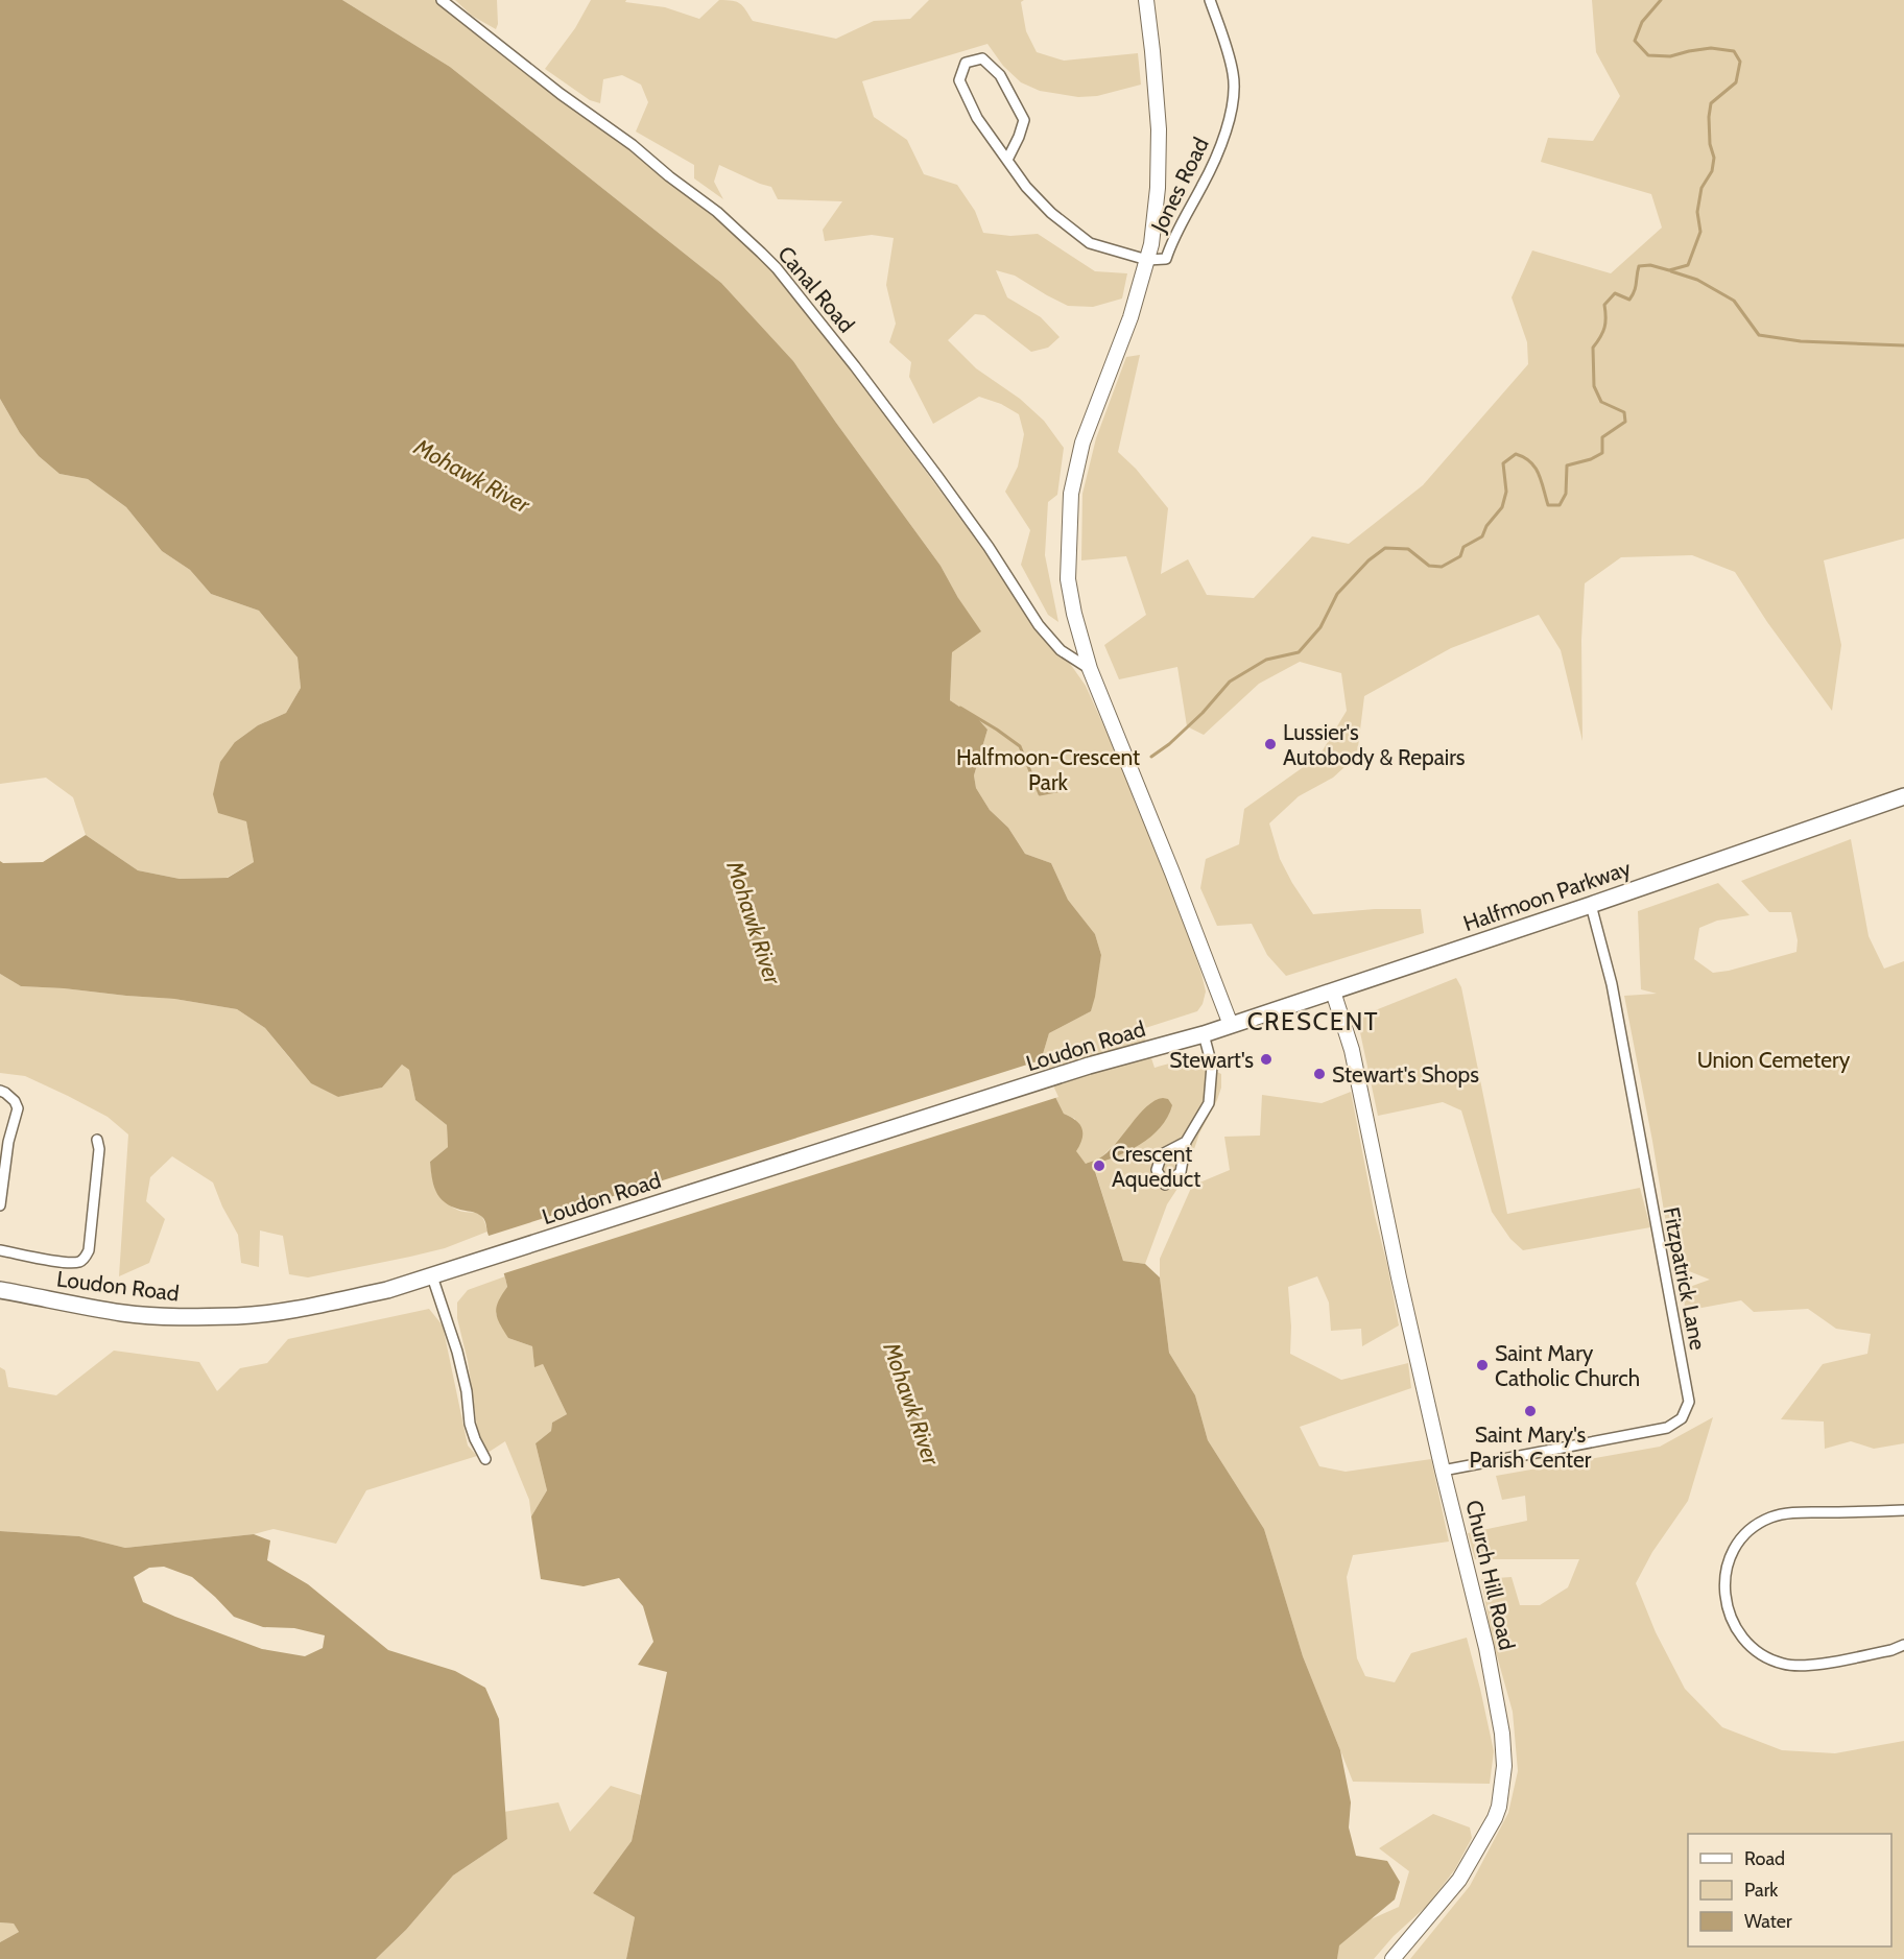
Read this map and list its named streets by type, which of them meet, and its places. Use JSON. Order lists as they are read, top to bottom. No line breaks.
{"streets":{"main road":["Halfmoon Parkway","Loudon Road","Church Hill Road"],"street":["Jones Road","Canal Road","Fitzpatrick Lane"]},"crossings":[["Halfmoon Parkway","Loudon Road"],["Halfmoon Parkway","Fitzpatrick Lane"],["Halfmoon Parkway","Church Hill Road"],["Fitzpatrick Lane","Church Hill Road"]],"districts":["CRESCENT"],"water":["Mohawk River"],"parks":["Halfmoon-Crescent Park","Union Cemetery"],"places":["Lussier's Autobody & Repairs","Stewart's","Stewart's Shops","Crescent Aqueduct","Saint Mary Catholic Church","Saint Mary's Parish Center"],"legend":["Road","Park","Water"]}
